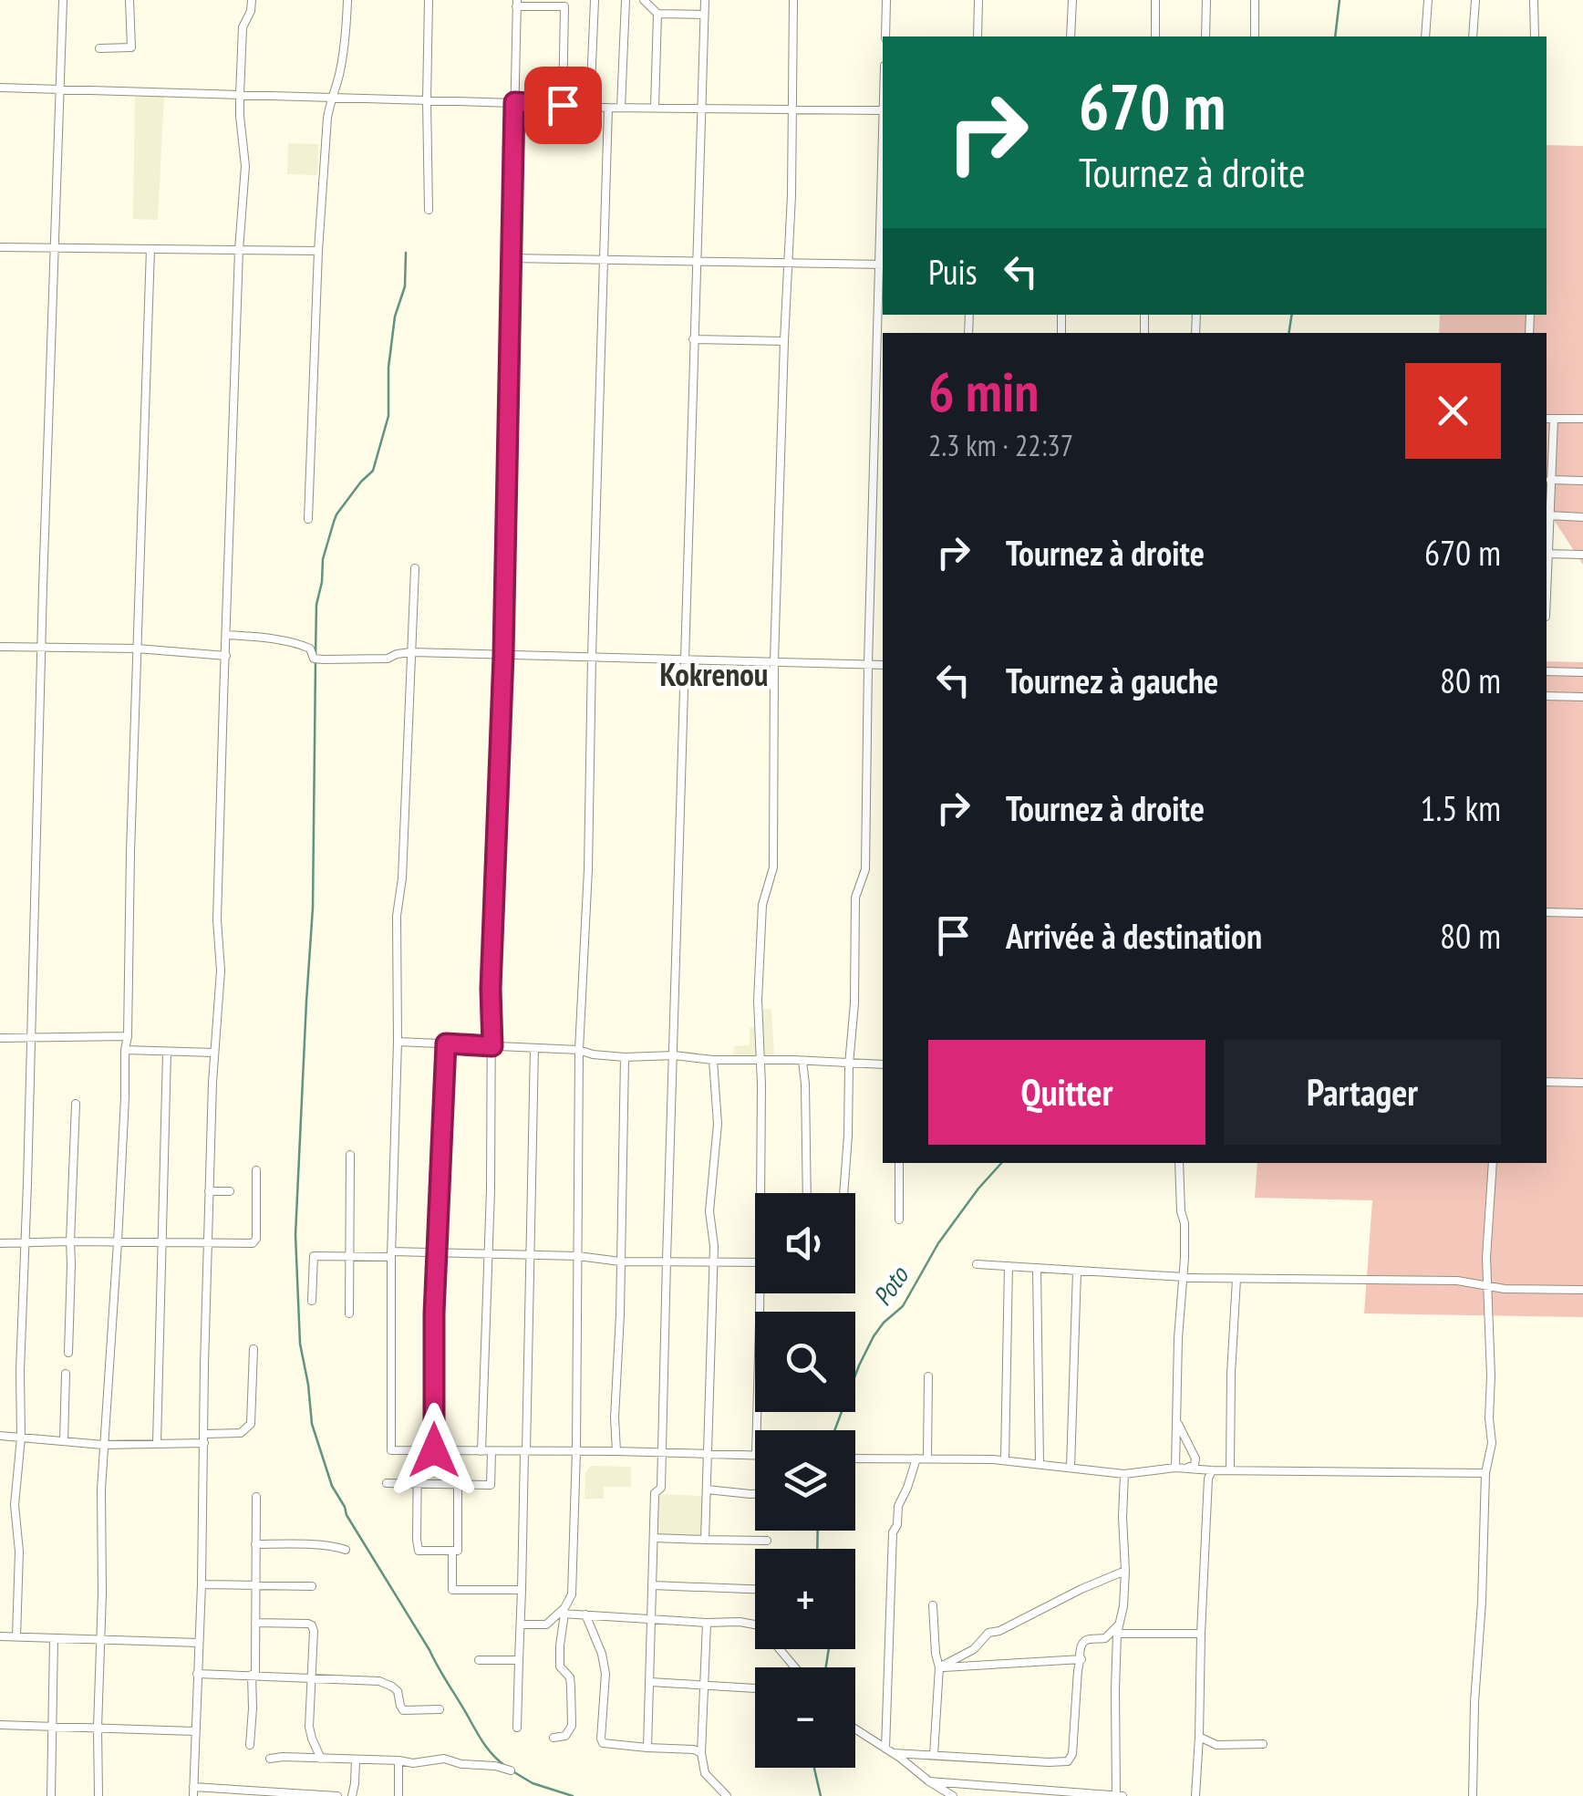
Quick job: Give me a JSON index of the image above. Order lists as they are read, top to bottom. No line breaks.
{"districts":["Kokrenou"],"water":["Poto"],"page":{"turn":["670 m","Tournez à droite"],"then":"Puis","heading":["6 min","2.3 km · 22:37"],"list":[{"name":"Tournez à droite","value":"670 m"},{"name":"Tournez à gauche","value":"80 m"},{"name":"Tournez à droite","value":"1.5 km"},{"name":"Arrivée à destination","value":"80 m"}],"buttons":["Quitter","Partager"],"map_buttons":["+","−"]}}
